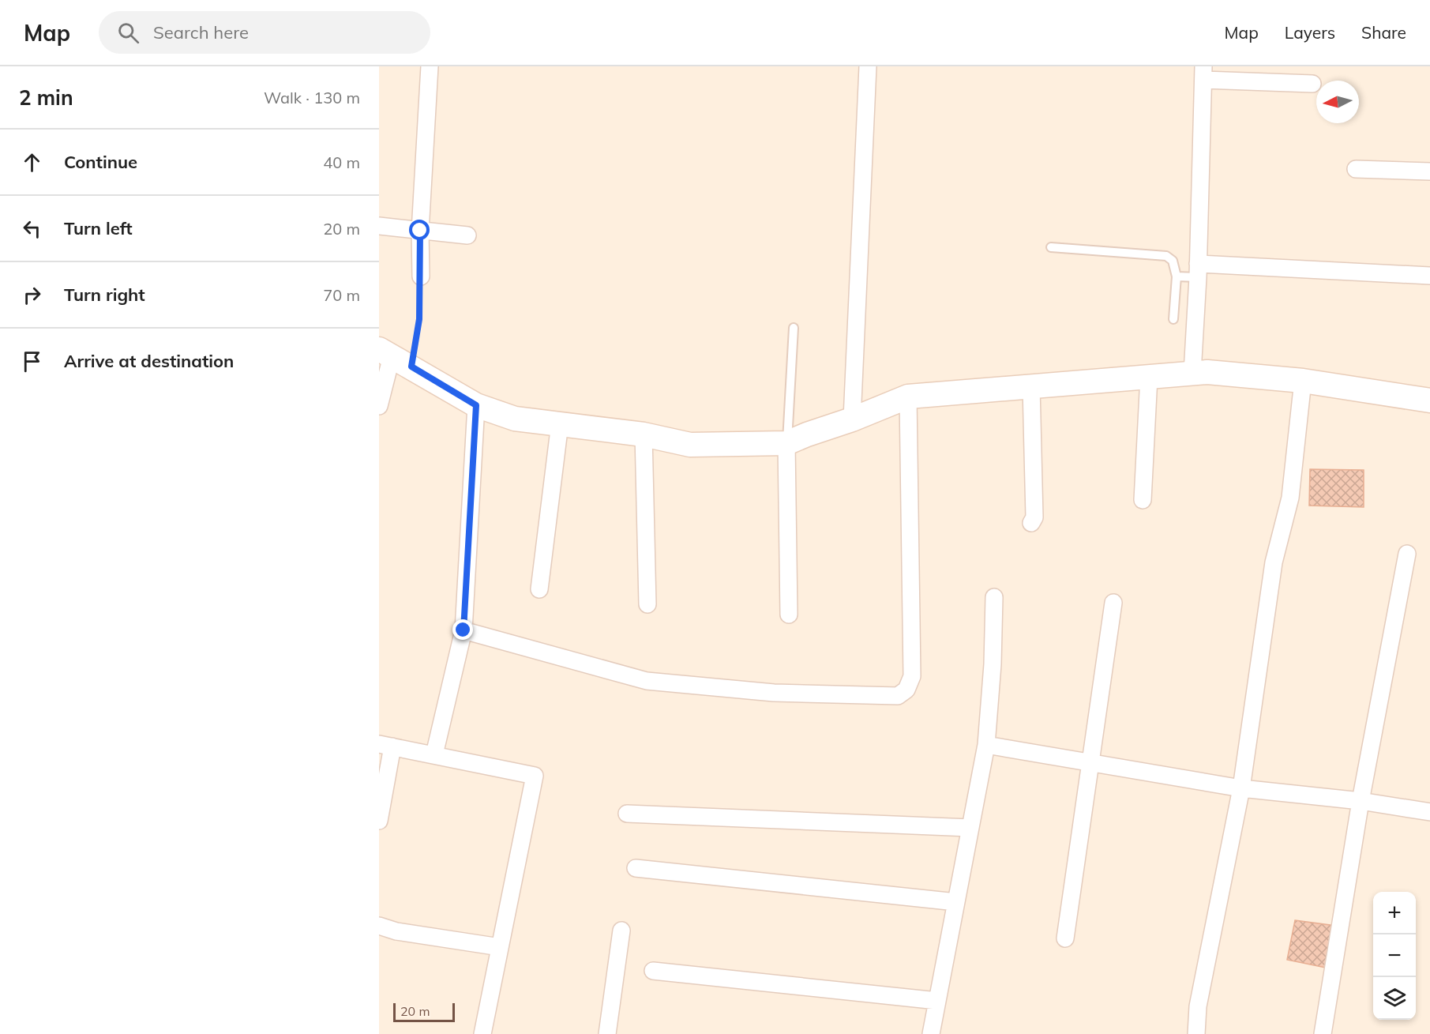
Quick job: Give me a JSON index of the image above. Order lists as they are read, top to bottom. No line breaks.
{"scale_bar":"20 m","north":"left","page":{"header":"Map","search":"Search here","nav":["Map","Layers","Share"],"heading":["2 min","Walk · 130 m"],"list":[["Continue","40 m"],["Turn left","20 m"],["Turn right","70 m"],"Arrive at destination"],"map_buttons":["+","−"],"scale":"20 m"}}
